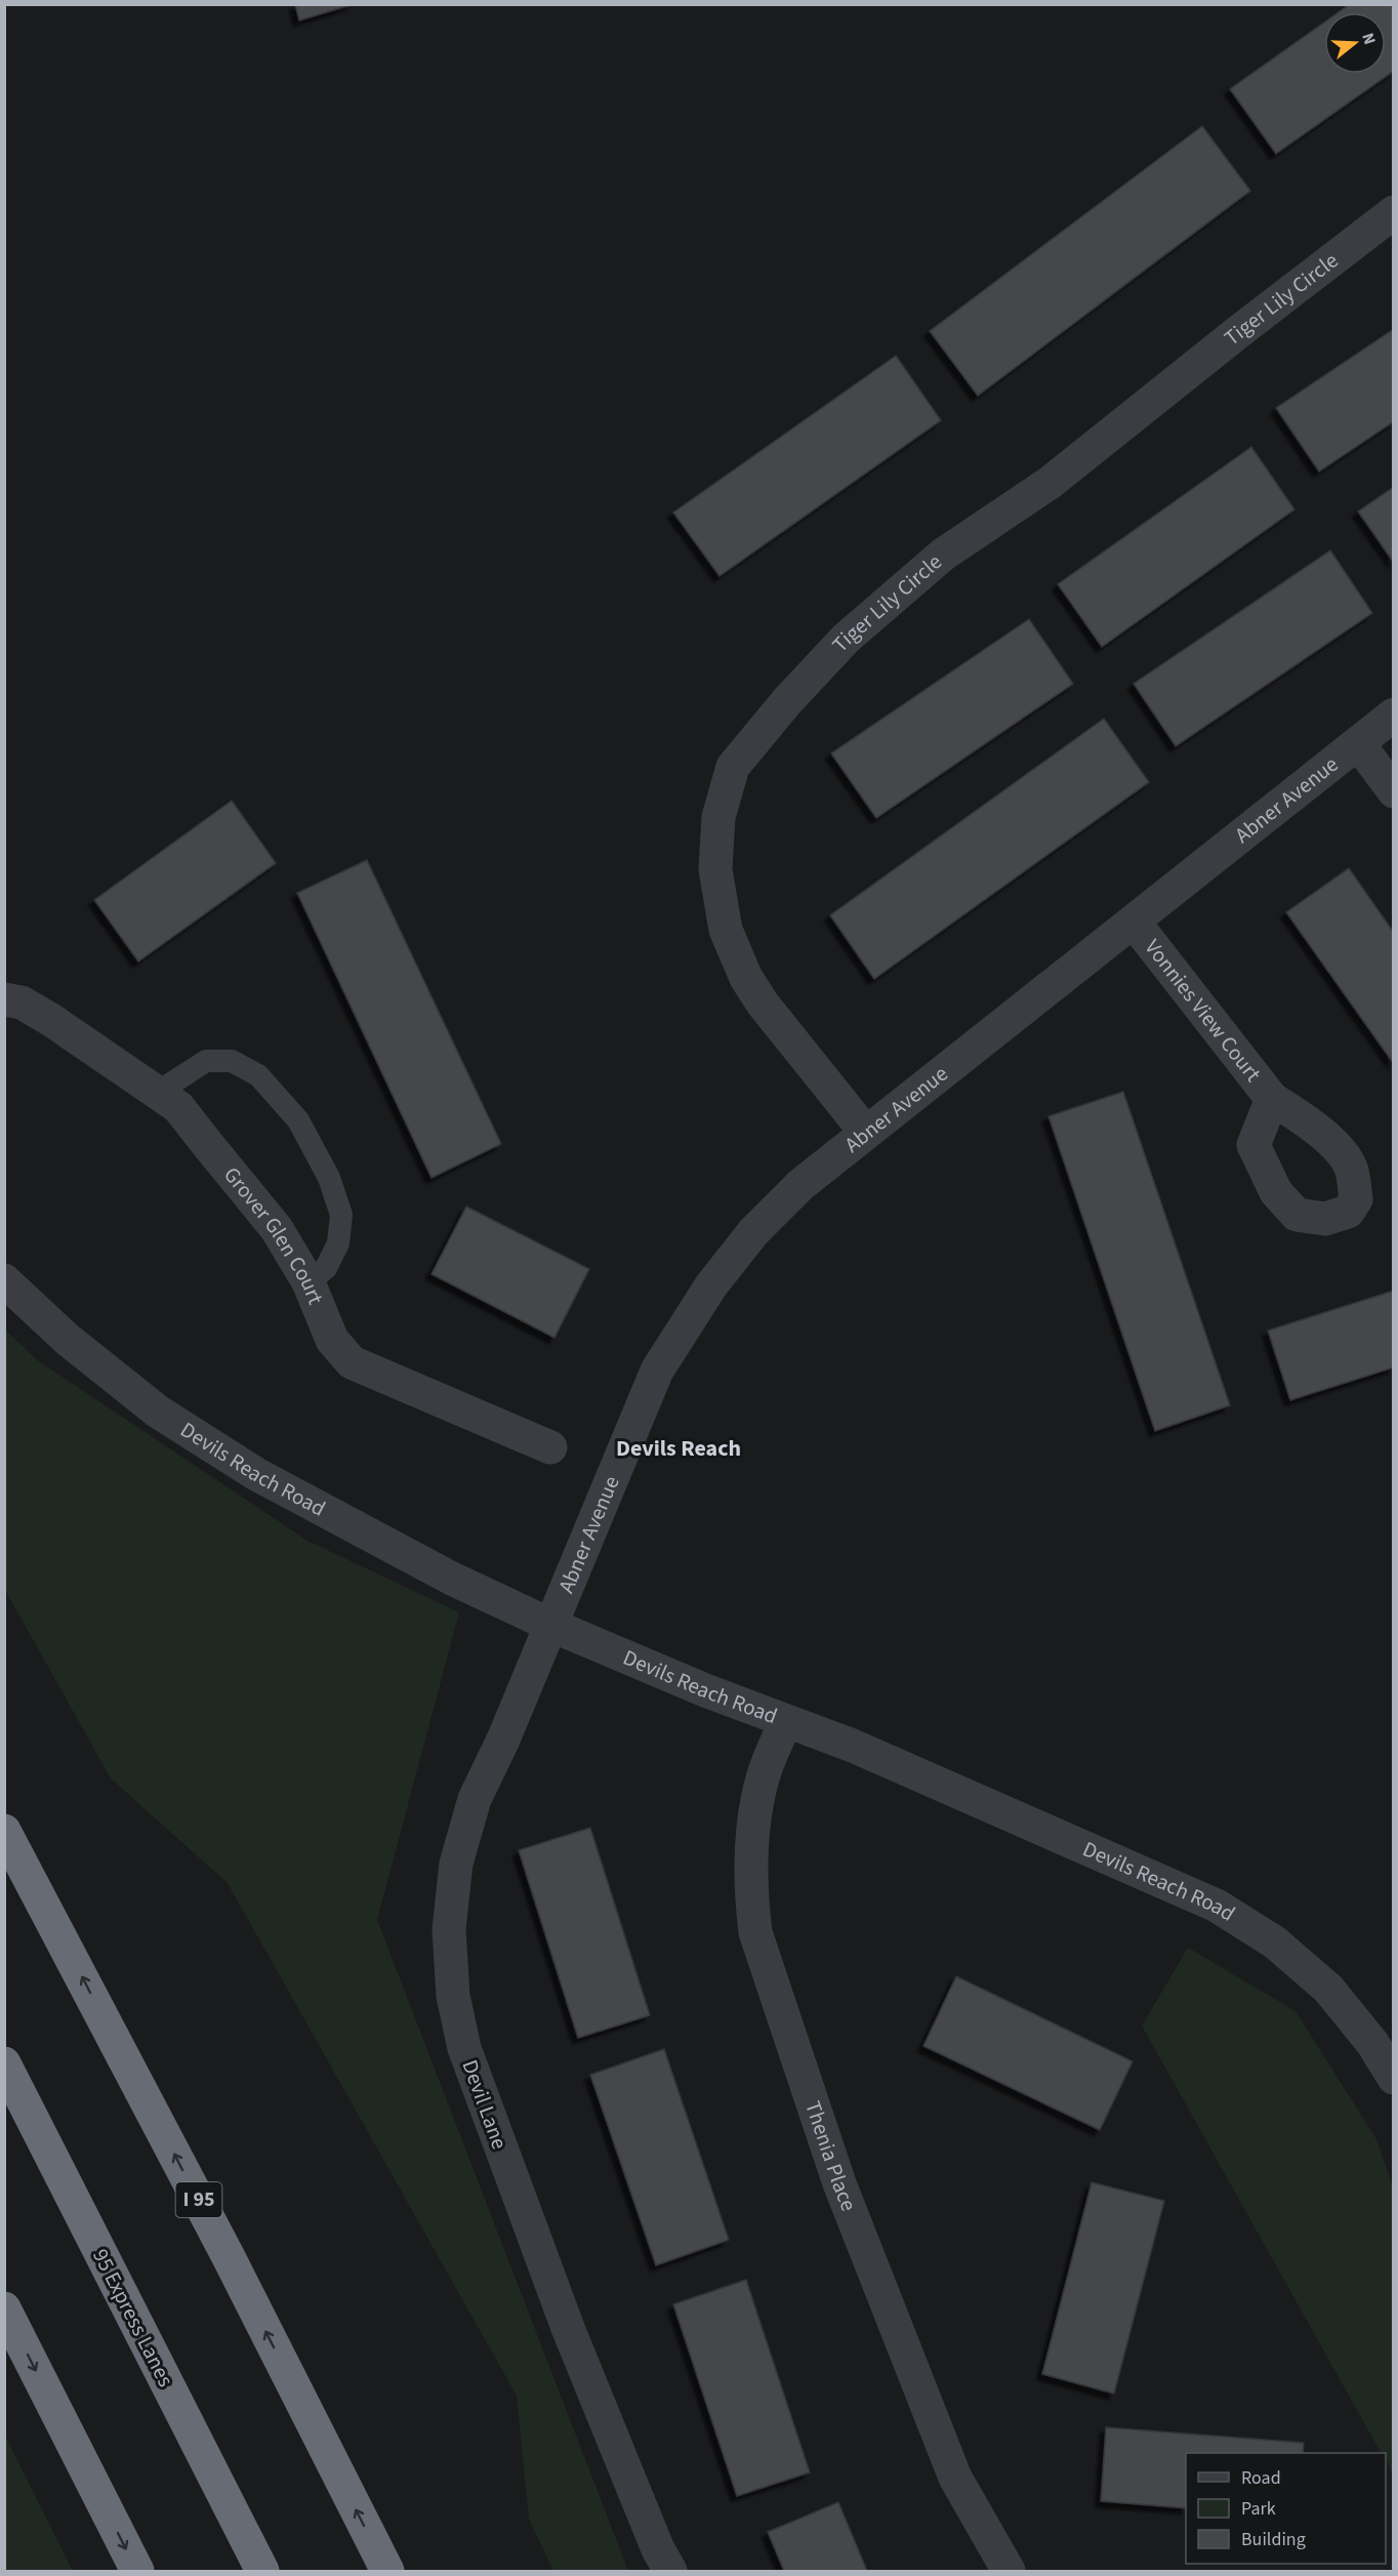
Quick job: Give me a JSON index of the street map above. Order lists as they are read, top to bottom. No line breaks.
{"streets":{"highway":["I 95","95 Express Lanes"],"street":["Tiger Lily Circle","Abner Avenue","Vonnies View Court","Grover Glen Court","Devils Reach Road","Devil Lane","Thenia Place"]},"crossings":[["Tiger Lily Circle","Abner Avenue"],["Abner Avenue","Vonnies View Court"],["Abner Avenue","Devils Reach Road"],["Abner Avenue","Devil Lane"],["Devils Reach Road","Devil Lane"],["Devils Reach Road","Thenia Place"]],"districts":["Devils Reach"],"legend":["Road","Park","Building"],"north":"right"}
